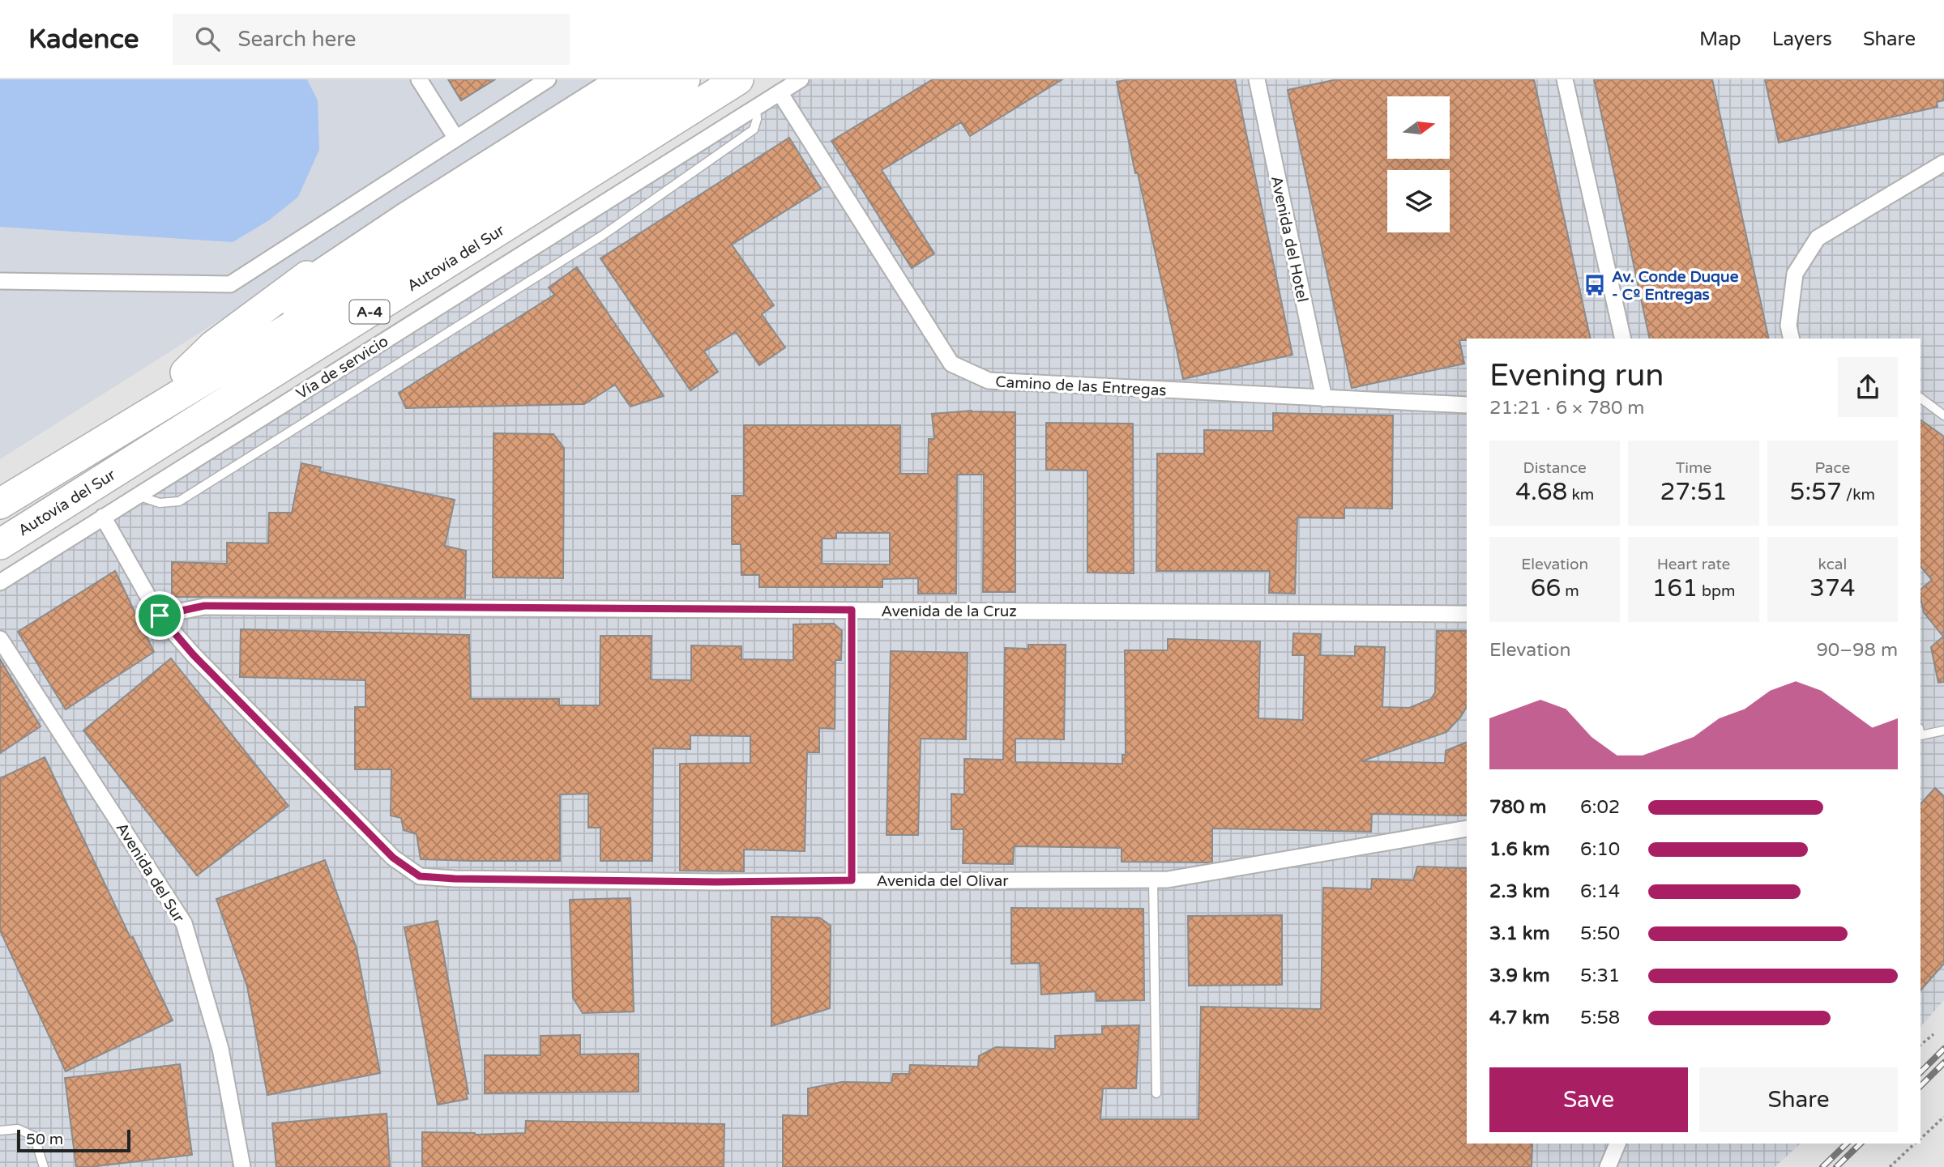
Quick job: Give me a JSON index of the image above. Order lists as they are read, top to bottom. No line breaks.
{"streets":{"highway":["Autovía del Sur","A-4"],"street":["Avenida del Hotel","Vía de servicio","Camino de las Entregas","Avenida de la Cruz","Avenida del Sur","Avenida del Olivar"]},"crossings":[["Avenida del Hotel","Camino de las Entregas"],["Vía de servicio","Camino de las Entregas"],["Vía de servicio","Avenida del Olivar"],["Avenida de la Cruz","Avenida del Olivar"]],"places":{"bus stop":["Av. Conde Duque - Cº Entregas"]},"scale_bar":"50 m","north":"right","page":{"header":"Kadence","search":"Search here","nav":["Map","Layers","Share"],"heading":["Evening run","21:21 · 6 × 780 m"],"stats":[["Distance","4.68 km"],["Time","27:51"],["Pace","5:57 /km"],["Elevation","66 m"],["Heart rate","161 bpm"],["kcal","374"]],"chart":["Elevation","90–98 m"],"list":[{"name":"780 m","note":"6:02"},{"name":"1.6 km","note":"6:10"},{"name":"2.3 km","note":"6:14"},{"name":"3.1 km","note":"5:50"},{"name":"3.9 km","note":"5:31"},{"name":"4.7 km","note":"5:58"}],"buttons":["Save","Share"],"scale":"50 m"}}
